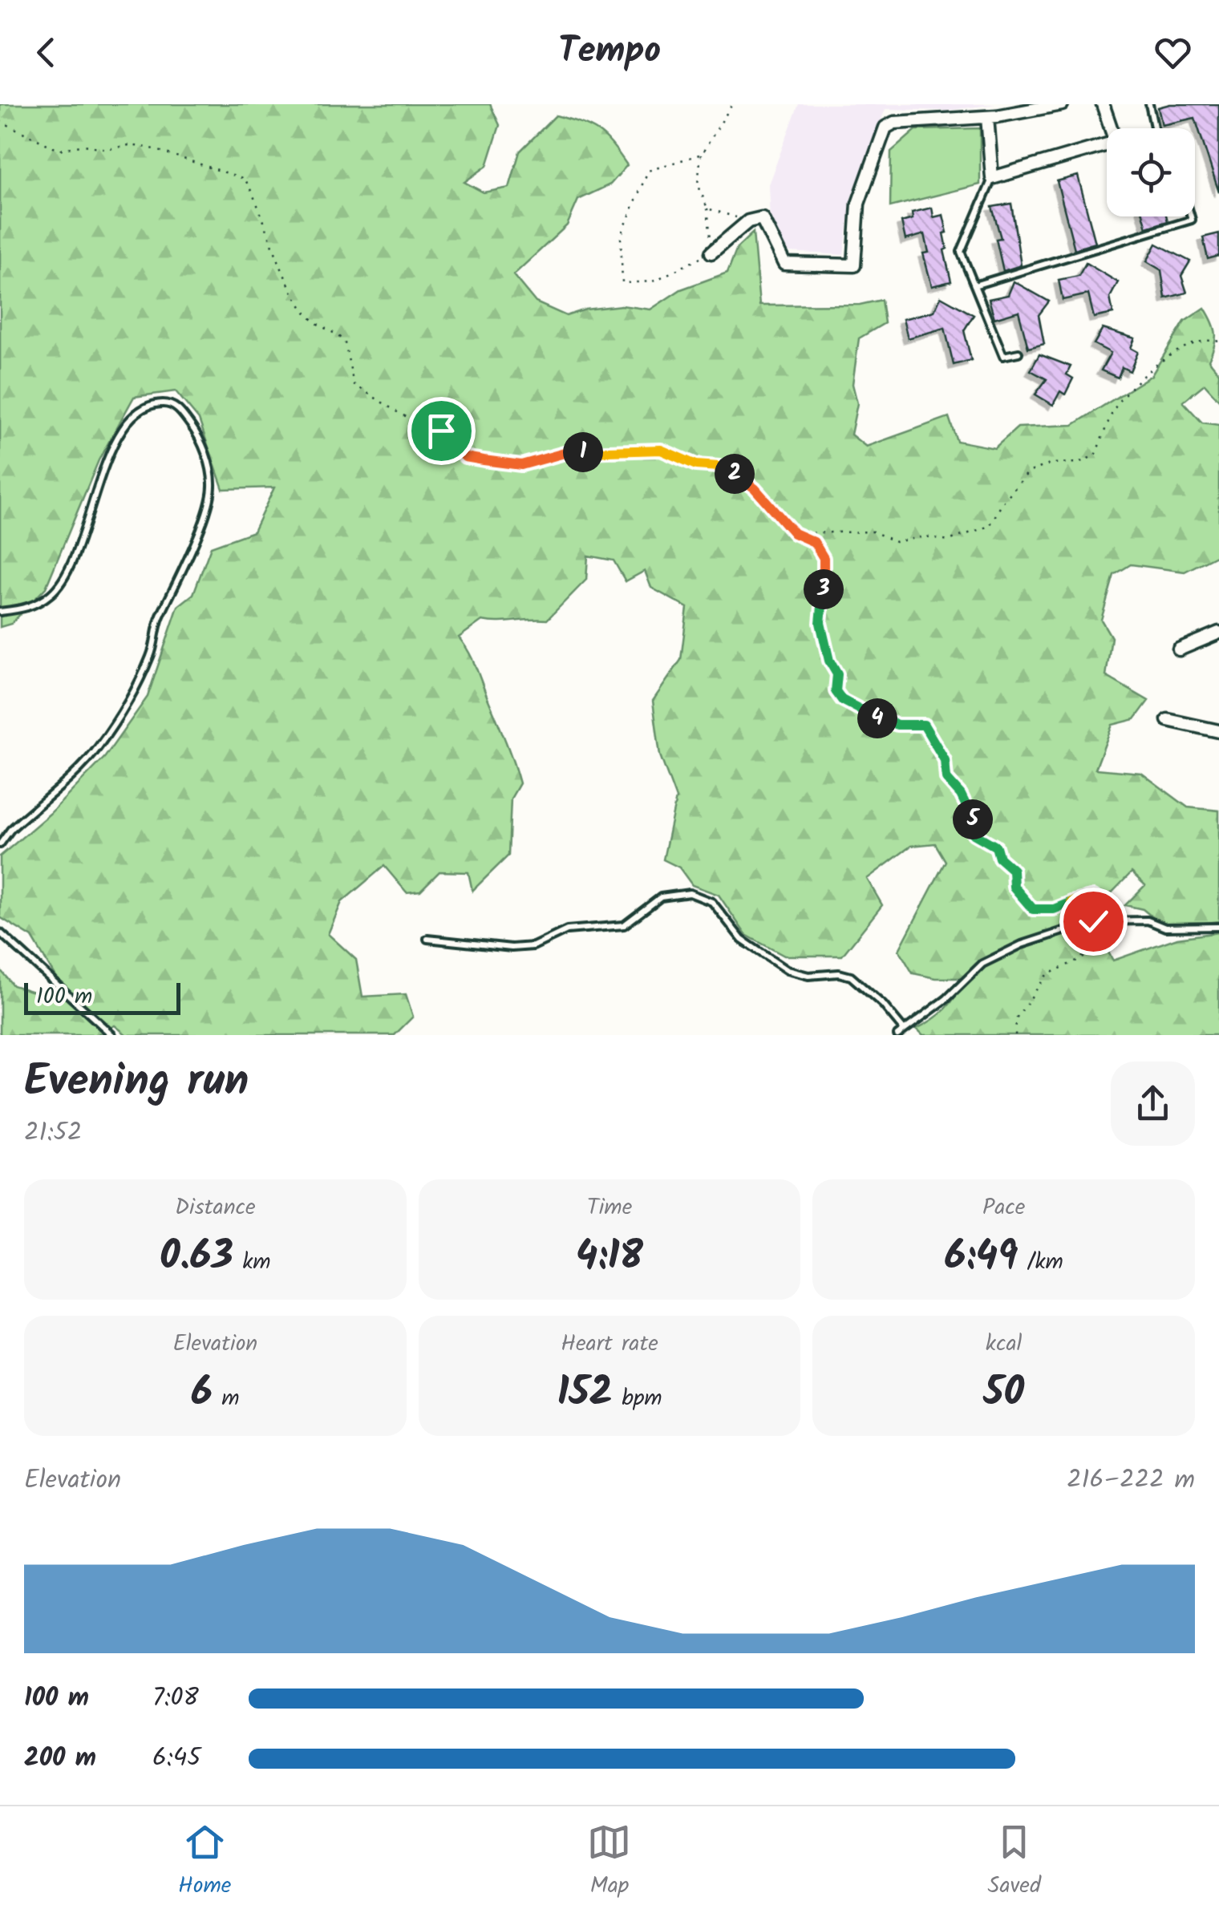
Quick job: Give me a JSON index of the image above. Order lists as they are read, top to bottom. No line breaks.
{"scale_bar":"100 m","page":{"header":"Tempo","pins":["1","2","3","4","5"],"scale":"100 m","heading":["Evening run","21:52"],"stats":[["Distance","0.63 km"],["Time","4:18"],["Pace","6:49 /km"],["Elevation","6 m"],["Heart rate","152 bpm"],["kcal","50"]],"chart":["Elevation","216–222 m"],"list":[{"name":"100 m","note":"7:08"},{"name":"200 m","note":"6:45"}],"tabs":["Home","Map","Saved"]}}
